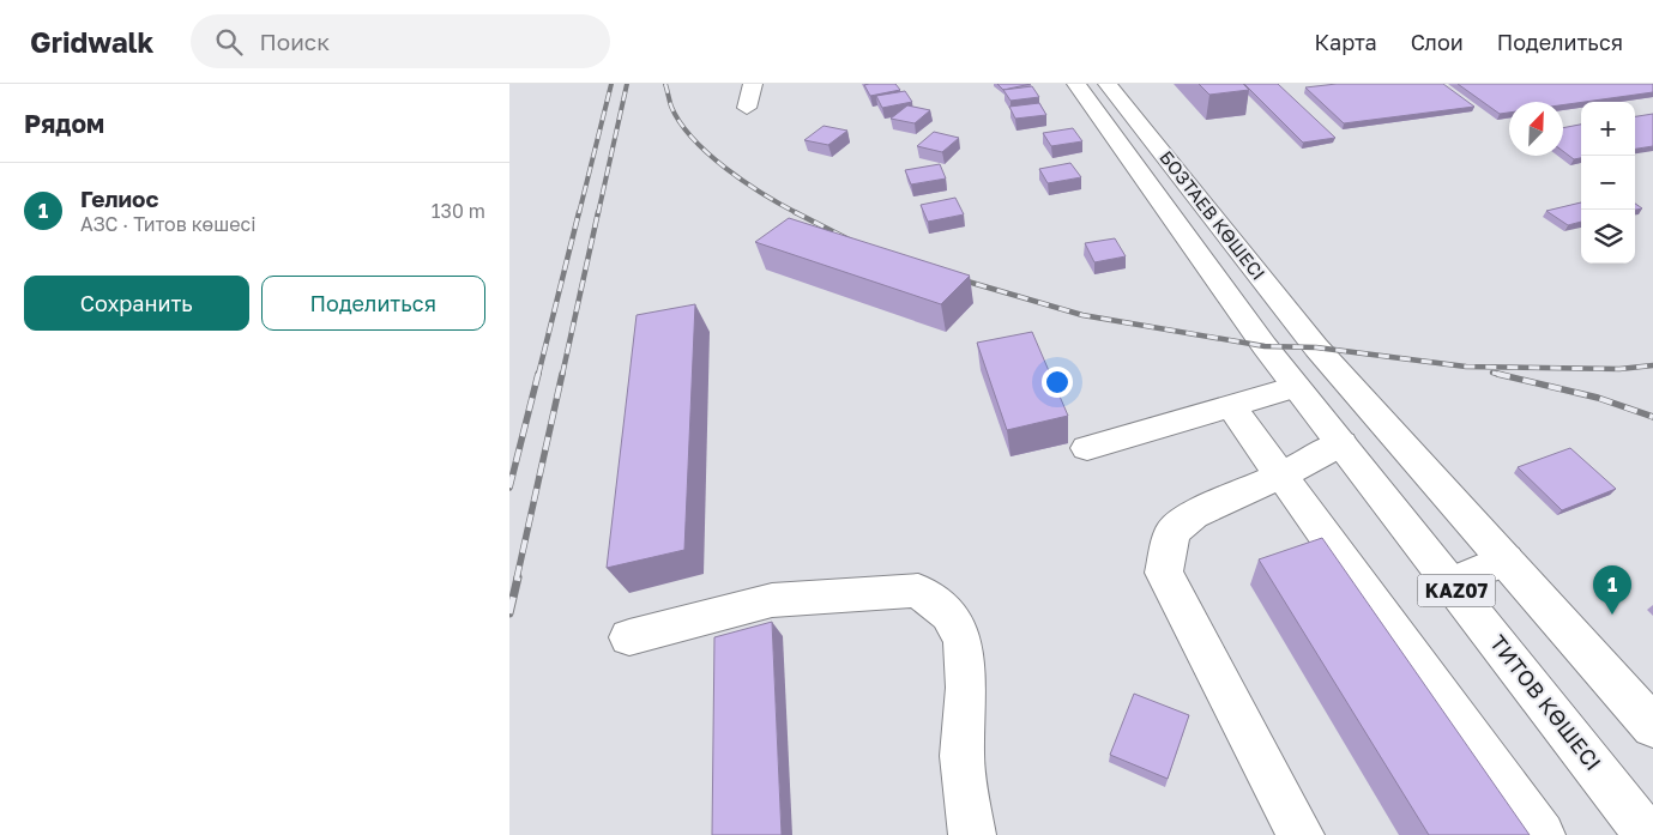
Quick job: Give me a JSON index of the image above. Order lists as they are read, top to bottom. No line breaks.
{"streets":{"main road":["БОЗТАЕВ КӨШЕСІ","KAZ07","ТИТОВ КӨШЕСІ"]},"crossings":[["БОЗТАЕВ КӨШЕСІ","KAZ07"],["БОЗТАЕВ КӨШЕСІ","ТИТОВ КӨШЕСІ"]],"north":"top right","page":{"header":"Gridwalk","search":"Поиск","nav":["Карта","Слои","Поделиться"],"heading":"Рядом","map_buttons":["+","−"],"list":[{"mark":"1","name":"Гелиос","note":"АЗС · Титов көшесі","value":"130 m"}],"buttons":["Сохранить","Поделиться"],"pins":"1"}}
